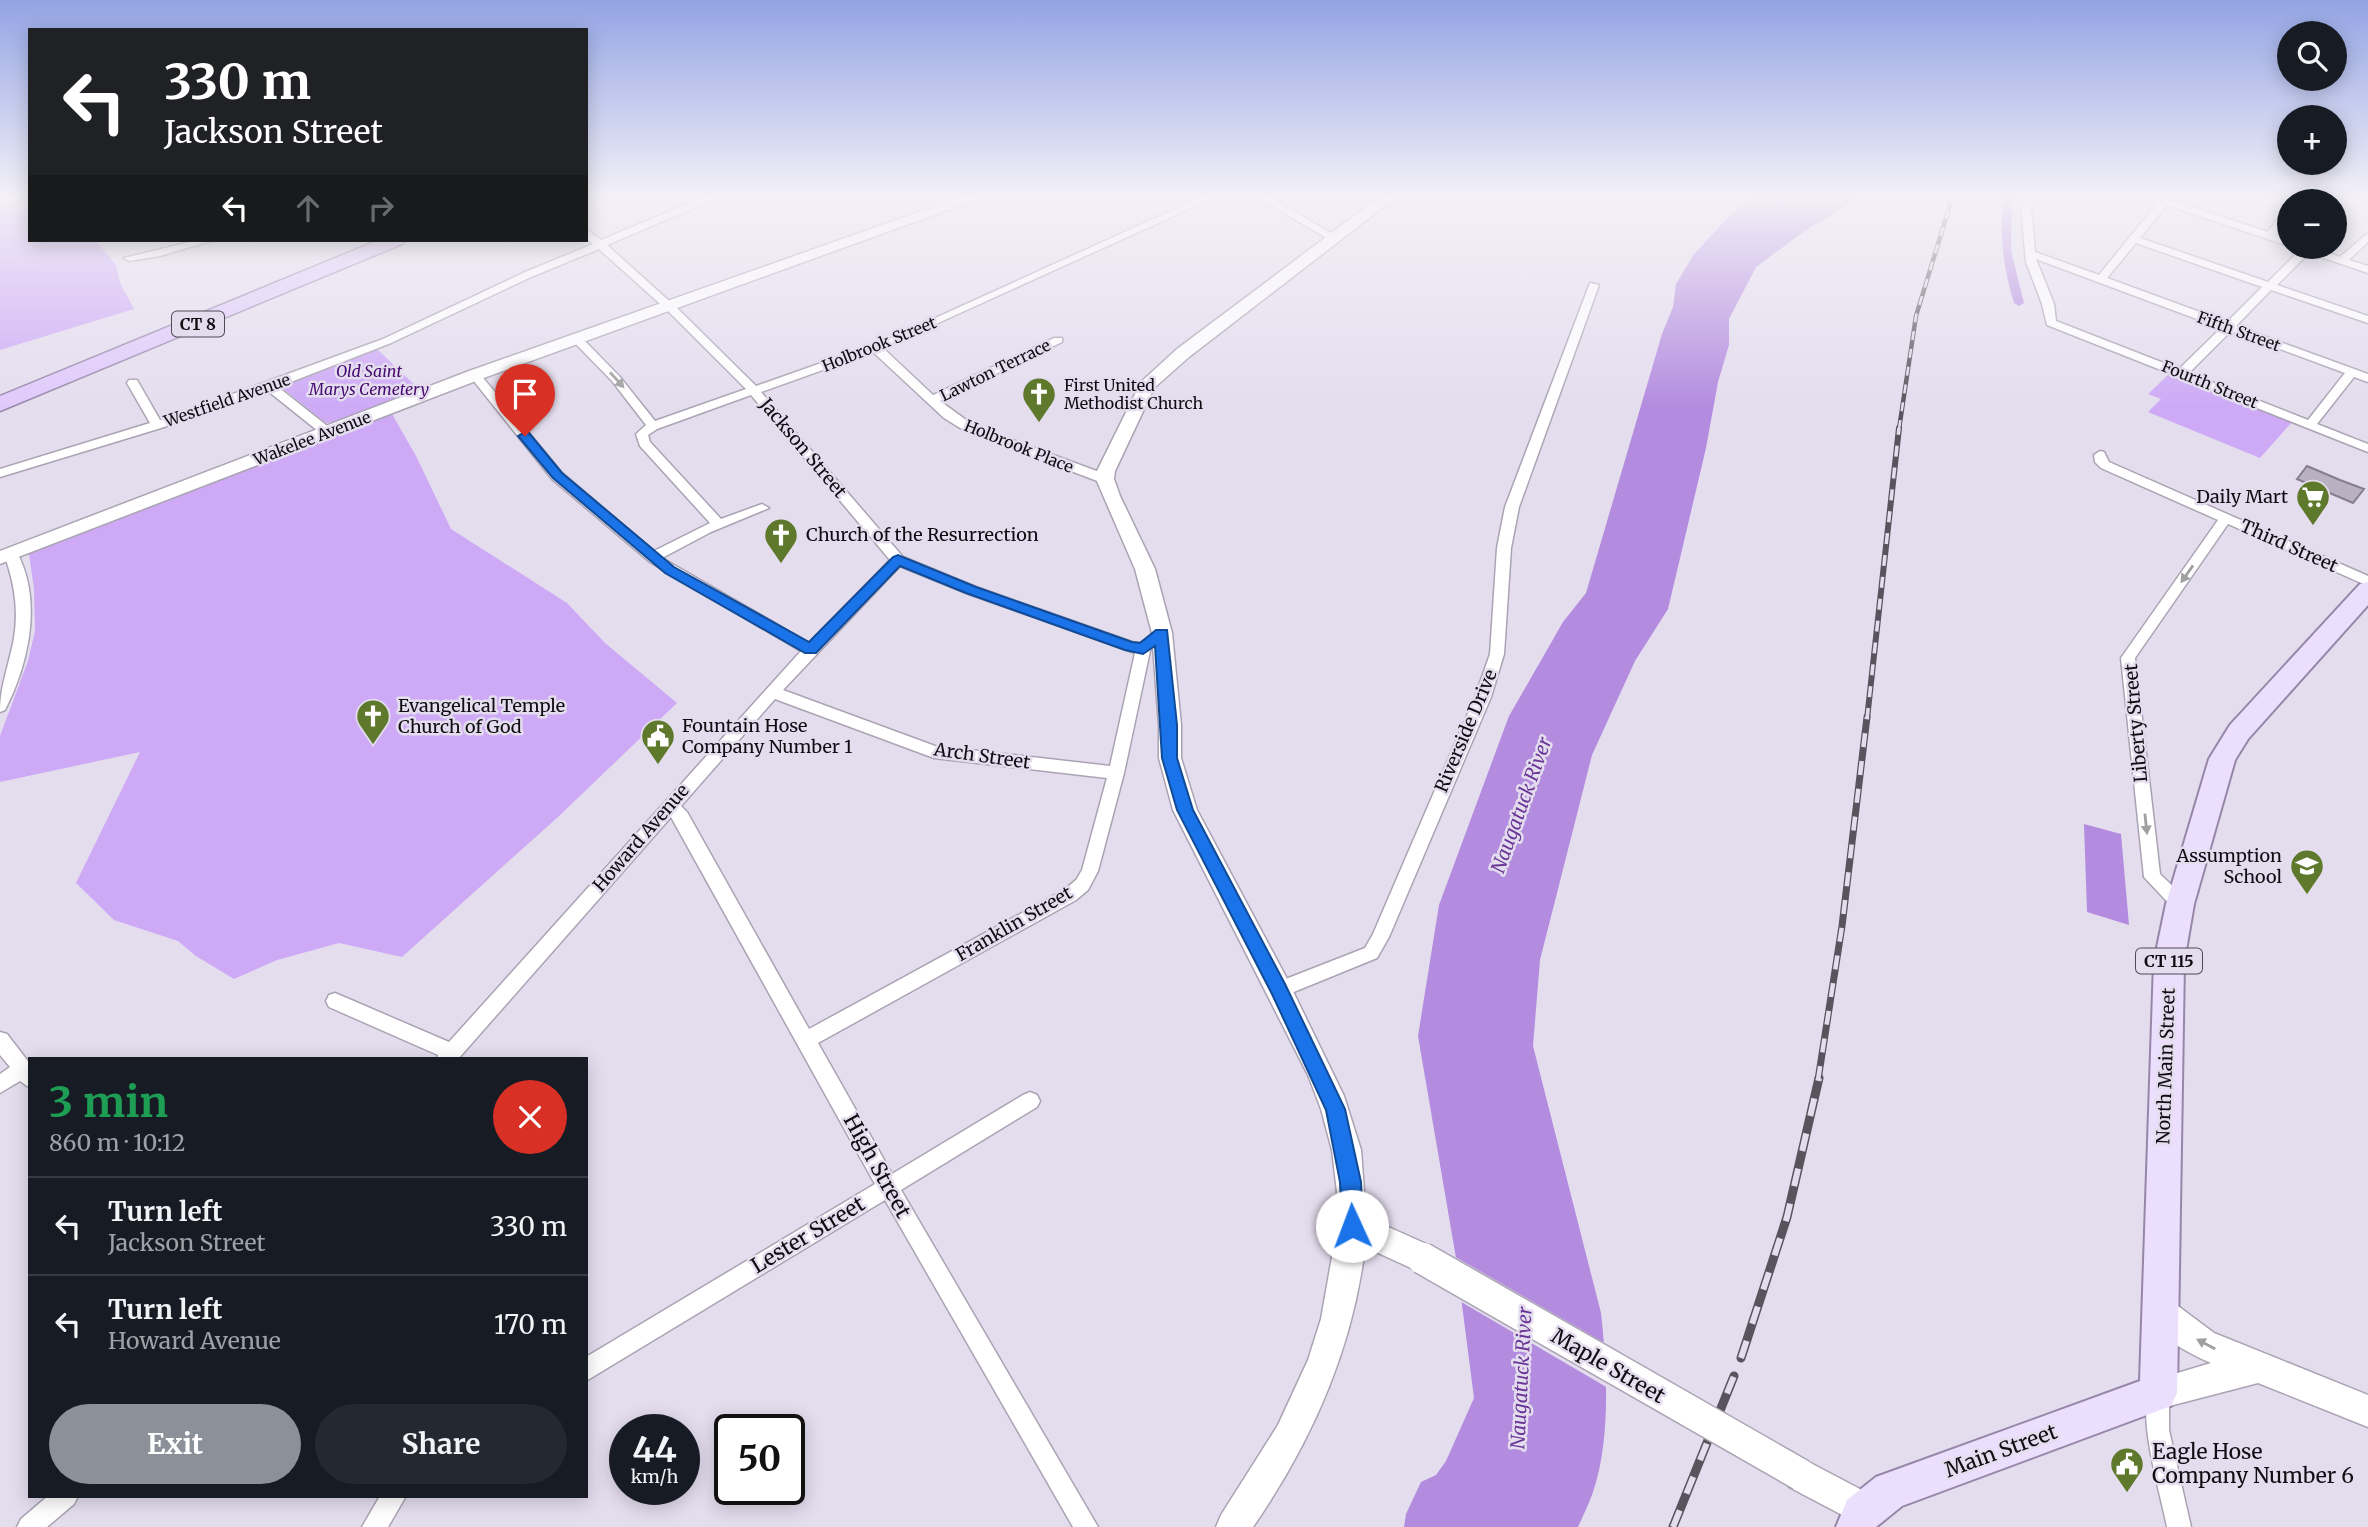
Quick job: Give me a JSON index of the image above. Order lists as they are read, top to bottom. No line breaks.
{"streets":{"highway":["CT 8"],"main road":["Wakelee Avenue","Franklin Street","CT 115","North Main Street","Maple Street","Main Street"],"street":["Fifth Street","Holbrook Street","Lawton Terrace","Fourth Street","Westfield Avenue","Holbrook Place","Jackson Street","Third Street","Liberty Street","Riverside Drive","Arch Street","Howard Avenue","High Street","Lester Street"]},"crossings":[["Holbrook Street","Holbrook Place"],["Holbrook Street","Jackson Street"],["Lawton Terrace","Holbrook Place"],["Wakelee Avenue","Jackson Street"],["Holbrook Place","Franklin Street"],["Jackson Street","Howard Avenue"],["Jackson Street","Franklin Street"],["Third Street","Liberty Street"],["Liberty Street","North Main Street"],["Arch Street","Howard Avenue"],["Arch Street","Franklin Street"],["Howard Avenue","High Street"],["Franklin Street","High Street"],["North Main Street","Main Street"],["High Street","Lester Street"],["Maple Street","Main Street"]],"one_way":["Liberty Street"],"water":["Naugatuck River"],"parks":["Old Saint Marys Cemetery"],"places":{"church":["First United Methodist Church","Church of the Resurrection","Evangelical Temple Church of God"],"supermarket":["Daily Mart"],"public building":["Fountain Hose Company Number 1","Eagle Hose Company Number 6"],"school or university":["Assumption School"]},"page":{"map_buttons":["+","−"],"turn":["330 m","Jackson Street"],"heading":["3 min","860 m · 10:12"],"list":[{"name":"Turn left","note":"Jackson Street","value":"330 m"},{"name":"Turn left","note":"Howard Avenue","value":"170 m"}],"buttons":["Exit","Share"],"speed":"44 km/h","limit":"50"}}
